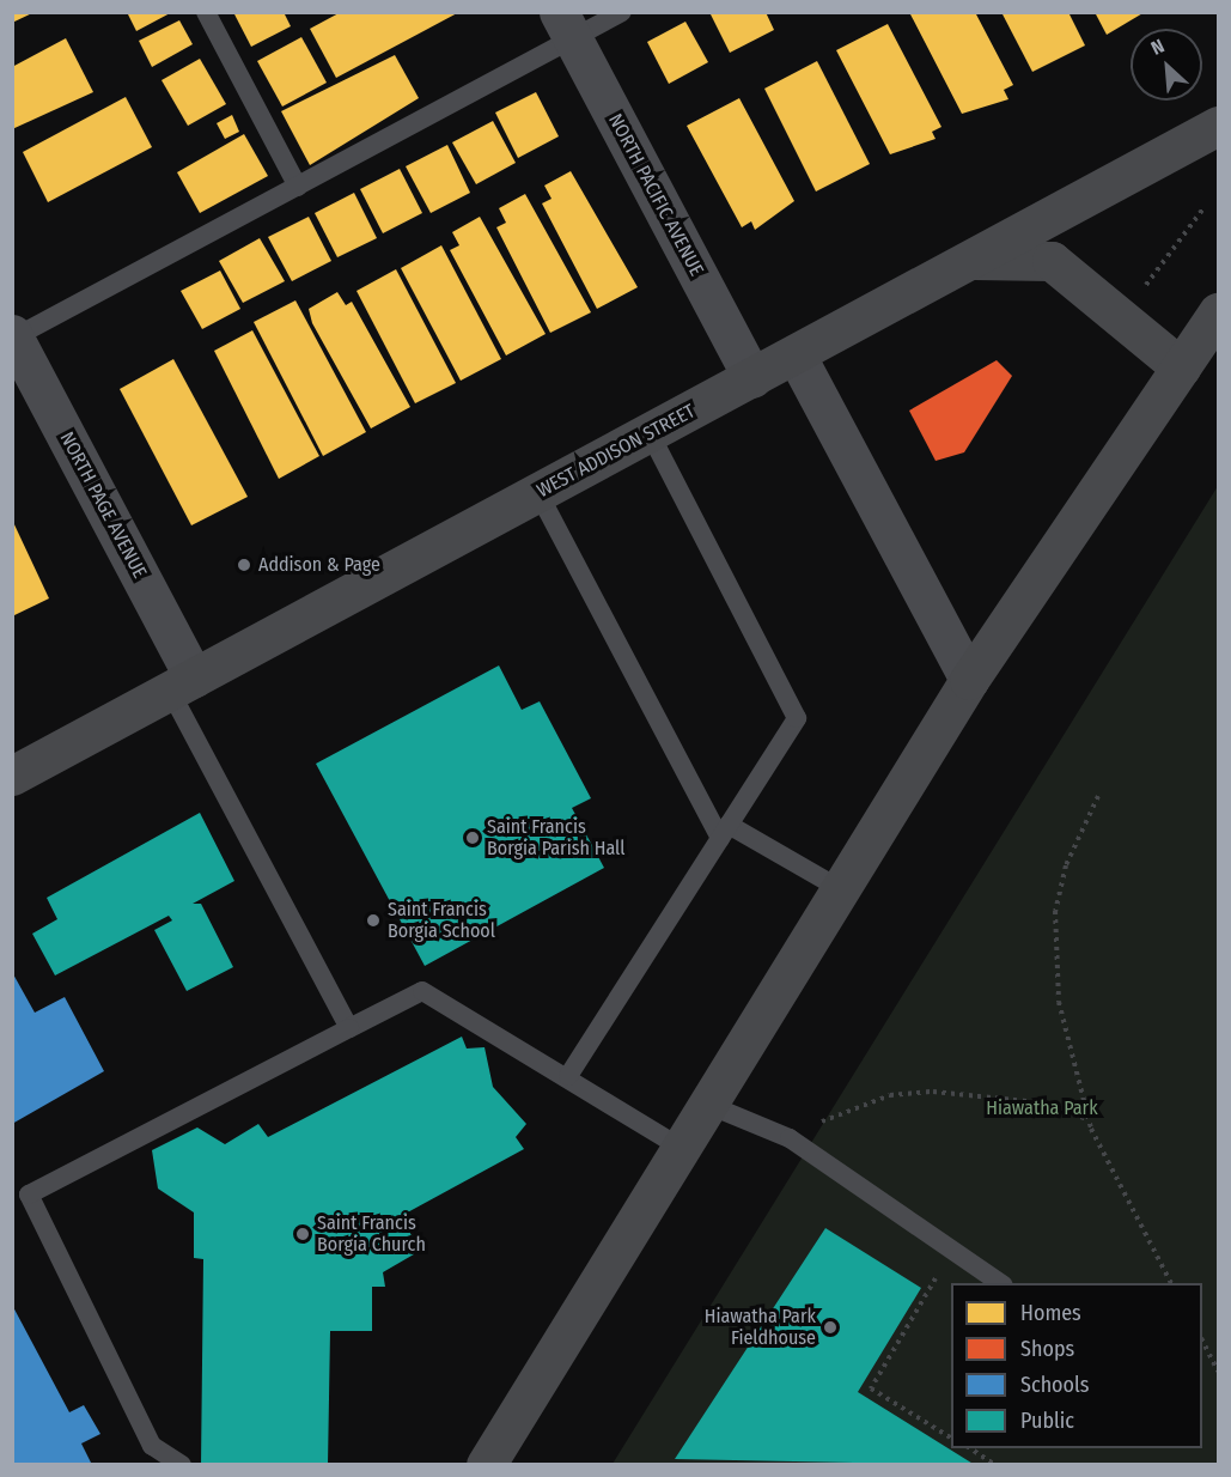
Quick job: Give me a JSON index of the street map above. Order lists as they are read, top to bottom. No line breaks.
{"streets":{"main road":["WEST ADDISON STREET"],"street":["NORTH PACIFIC AVENUE","NORTH PAGE AVENUE"]},"crossings":[["NORTH PACIFIC AVENUE","WEST ADDISON STREET"],["WEST ADDISON STREET","NORTH PAGE AVENUE"]],"parks":["Hiawatha Park"],"places":["Addison & Page","Saint Francis Borgia Parish Hall","Saint Francis Borgia School","Saint Francis Borgia Church","Hiawatha Park Fieldhouse"],"legend":["Homes","Shops","Schools","Public"],"north":"top left"}
